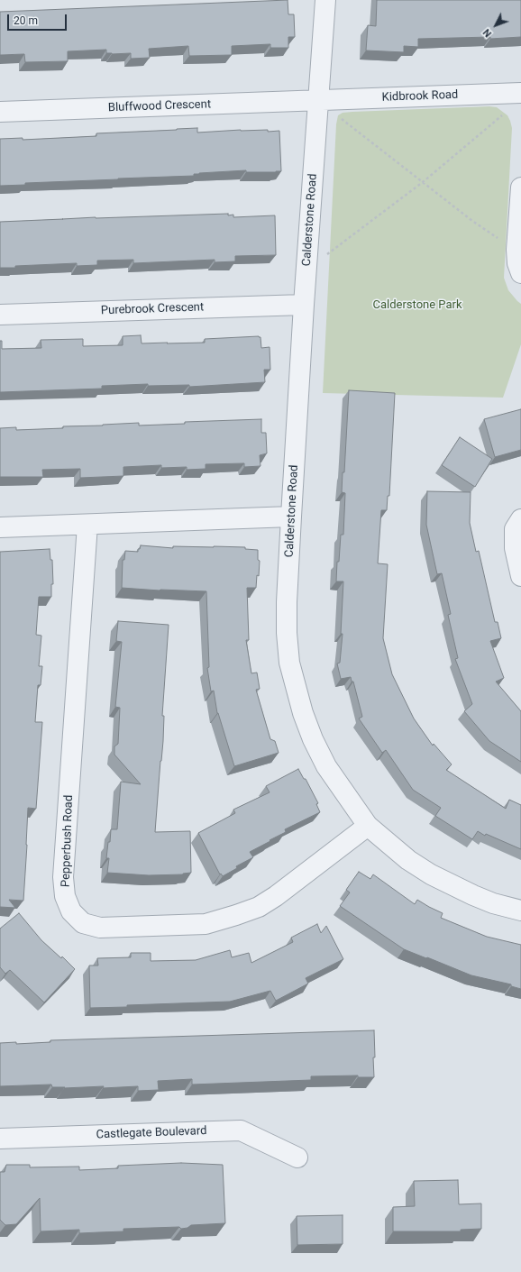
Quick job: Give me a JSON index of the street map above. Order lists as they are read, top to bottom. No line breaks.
{"streets":{"street":["Kidbrook Road","Bluffwood Crescent","Calderstone Road","Purebrook Crescent","Pepperbush Road","Castlegate Boulevard"]},"crossings":[["Kidbrook Road","Bluffwood Crescent"],["Kidbrook Road","Calderstone Road"],["Bluffwood Crescent","Calderstone Road"],["Calderstone Road","Purebrook Crescent"],["Calderstone Road","Pepperbush Road"]],"parks":["Calderstone Park"],"scale_bar":"20 m","north":"bottom left"}
